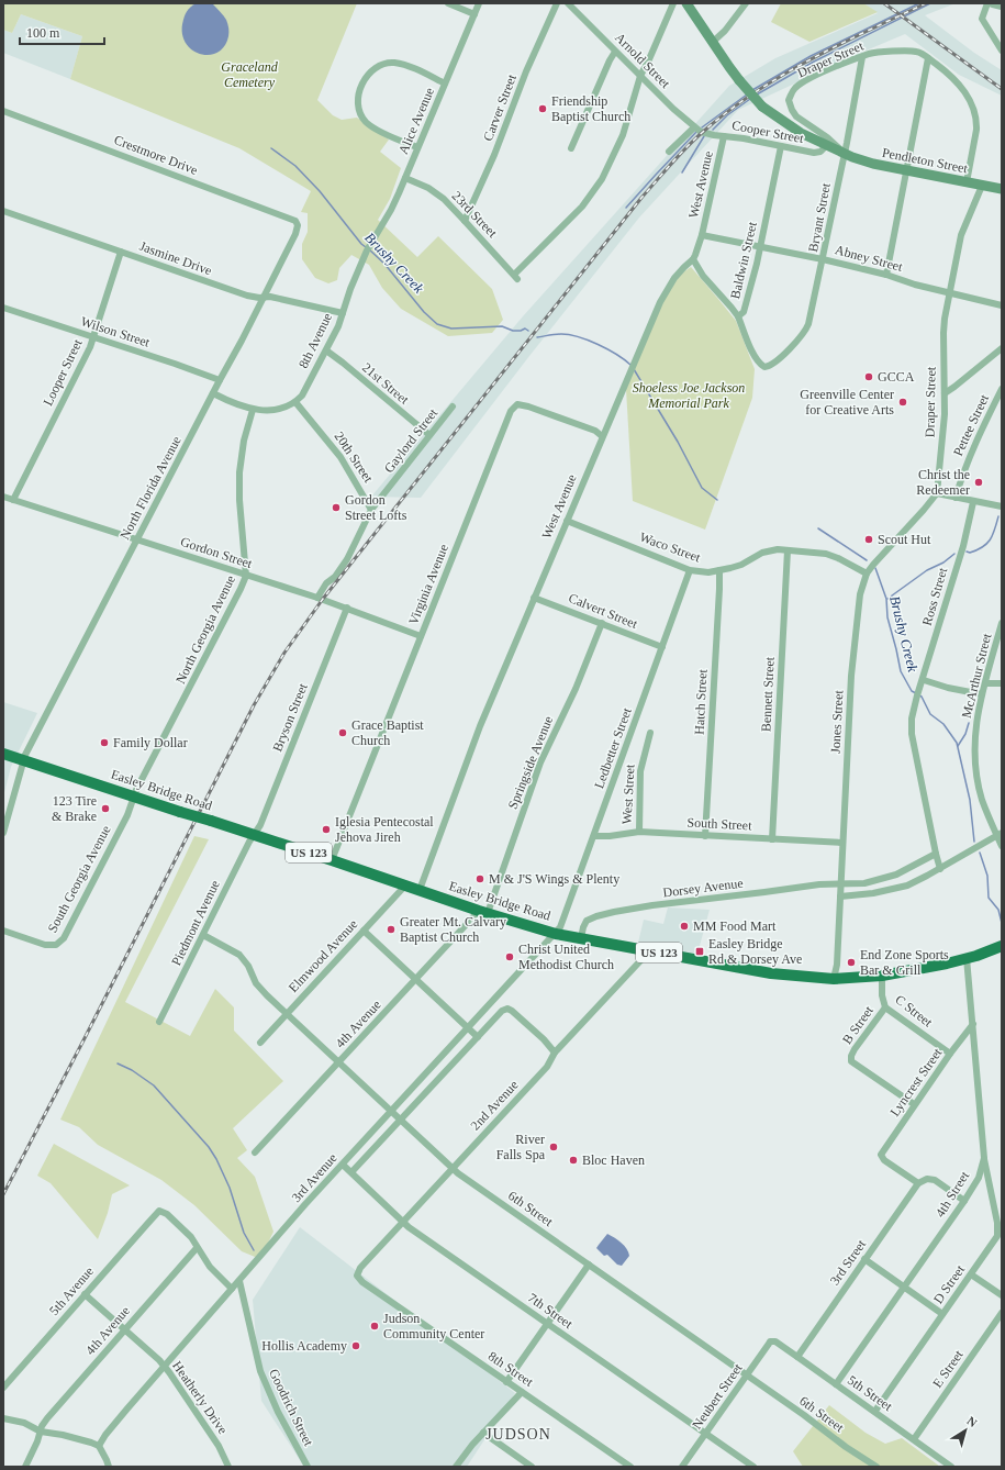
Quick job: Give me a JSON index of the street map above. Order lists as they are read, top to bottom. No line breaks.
{"streets":{"highway":["Easley Bridge Road","US 123"],"main road":["Pendleton Street"],"street":["Draper Street","Arnold Street","Carver Street","Alice Avenue","Cooper Street","Crestmore Drive","West Avenue","23rd Street","Bryant Street","Jasmine Drive","Abney Street","Baldwin Street","Wilson Street","8th Avenue","Looper Street","21st Street","Pettee Street","Gaylord Street","20th Street","North Florida Avenue","Waco Street","Gordon Street","Virginia Avenue","Ross Street","Calvert Street","North Georgia Avenue","McArthur Street","Bennett Street","Hatch Street","Bryson Street","Jones Street","Ledbetter Street","Springside Avenue","West Street","South Street","South Georgia Avenue","Dorsey Avenue","Piedmont Avenue","Elmwood Avenue","C Street","4th Avenue","B Street","Lyncrest Street","2nd Avenue","3rd Avenue","4th Street","6th Street","3rd Street","D Street","5th Avenue","7th Street","8th Street","E Street","5th Street","Neubert Street","Heatherly Drive","Goodrich Street"]},"crossings":[["Draper Street","Pendleton Street"],["Draper Street","Bryant Street"],["Draper Street","Abney Street"],["Draper Street","Jones Street"],["Arnold Street","Cooper Street"],["Arnold Street","23rd Street"],["Carver Street","23rd Street"],["Alice Avenue","23rd Street"],["Alice Avenue","8th Avenue"],["Cooper Street","Pendleton Street"],["Cooper Street","West Avenue"],["Cooper Street","Baldwin Street"],["Crestmore Drive","North Florida Avenue"],["Pendleton Street","Bryant Street"],["West Avenue","Abney Street"],["West Avenue","Waco Street"],["West Avenue","Virginia Avenue"],["West Avenue","Calvert Street"],["West Avenue","Easley Bridge Road"],["Bryant Street","Abney Street"],["Bryant Street","Baldwin Street"],["Jasmine Drive","8th Avenue"],["Jasmine Drive","Looper Street"],["Jasmine Drive","North Florida Avenue"],["Abney Street","Baldwin Street"],["Wilson Street","Looper Street"],["Wilson Street","North Florida Avenue"],["8th Avenue","21st Street"],["8th Avenue","20th Street"],["Looper Street","Gordon Street"],["21st Street","Gaylord Street"],["Gaylord Street","20th Street"],["North Florida Avenue","Gordon Street"],["North Florida Avenue","Easley Bridge Road"],["Waco Street","Bennett Street"],["Waco Street","Hatch Street"],["Waco Street","Jones Street"],["Waco Street","Ledbetter Street"],["Gordon Street","Virginia Avenue"],["Gordon Street","North Georgia Avenue"],["Gordon Street","Bryson Street"],["Virginia Avenue","Easley Bridge Road"],["Calvert Street","Ledbetter Street"],["Calvert Street","Springside Avenue"],["North Georgia Avenue","Easley Bridge Road"],["North Georgia Avenue","South Georgia Avenue"],["Bennett Street","South Street"],["Hatch Street","South Street"],["Bryson Street","Easley Bridge Road"],["Bryson Street","Piedmont Avenue"],["Jones Street","Easley Bridge Road"],["Jones Street","South Street"],["Jones Street","Dorsey Avenue"],["Ledbetter Street","Easley Bridge Road"],["Ledbetter Street","South Street"],["Ledbetter Street","3rd Avenue"],["Springside Avenue","Easley Bridge Road"],["Springside Avenue","4th Avenue"],["Easley Bridge Road","South Georgia Avenue"],["Easley Bridge Road","Dorsey Avenue"],["Easley Bridge Road","Piedmont Avenue"],["Easley Bridge Road","Elmwood Avenue"],["Easley Bridge Road","C Street"],["Easley Bridge Road","4th Avenue"],["Easley Bridge Road","2nd Avenue"],["Easley Bridge Road","3rd Avenue"],["Easley Bridge Road","4th Street"],["West Street","South Street"],["Piedmont Avenue","6th Street"],["Elmwood Avenue","6th Street"],["C Street","B Street"],["C Street","Lyncrest Street"],["4th Avenue","6th Street"],["4th Avenue","5th Avenue"],["4th Avenue","Heatherly Drive"],["B Street","Lyncrest Street"],["Lyncrest Street","4th Street"],["Lyncrest Street","3rd Street"],["2nd Avenue","3rd Avenue"],["2nd Avenue","6th Street"],["2nd Avenue","7th Street"],["2nd Avenue","8th Street"],["3rd Avenue","6th Street"],["3rd Avenue","7th Street"],["3rd Avenue","Heatherly Drive"],["3rd Avenue","Goodrich Street"],["4th Street","D Street"],["4th Street","5th Street"],["6th Street","Neubert Street"],["3rd Street","5th Street"],["D Street","5th Street"],["5th Avenue","Heatherly Drive"],["7th Street","Neubert Street"],["E Street","5th Street"],["5th Street","Neubert Street"]],"districts":["JUDSON"],"water":["Brushy Creek"],"parks":["Graceland Cemetery","Shoeless Joe Jackson Memorial Park"],"places":{"other":["Friendship Baptist Church","GCCA","Greenville Center for Creative Arts","Christ the Redeemer","Gordon Street Lofts","Scout Hut","Grace Baptist Church","Family Dollar","123 Tire & Brake","Iglesia Pentecostal Jehova Jireh","M & J'S Wings & Plenty","MM Food Mart","Greater Mt. Calvary Baptist Church","Christ United Methodist Church","End Zone Sports Bar & Grill","River Falls Spa","Bloc Haven","Judson Community Center","Hollis Academy"],"transit":["Easley Bridge Rd & Dorsey Ave"]},"scale_bar":"100 m","north":"top right"}
